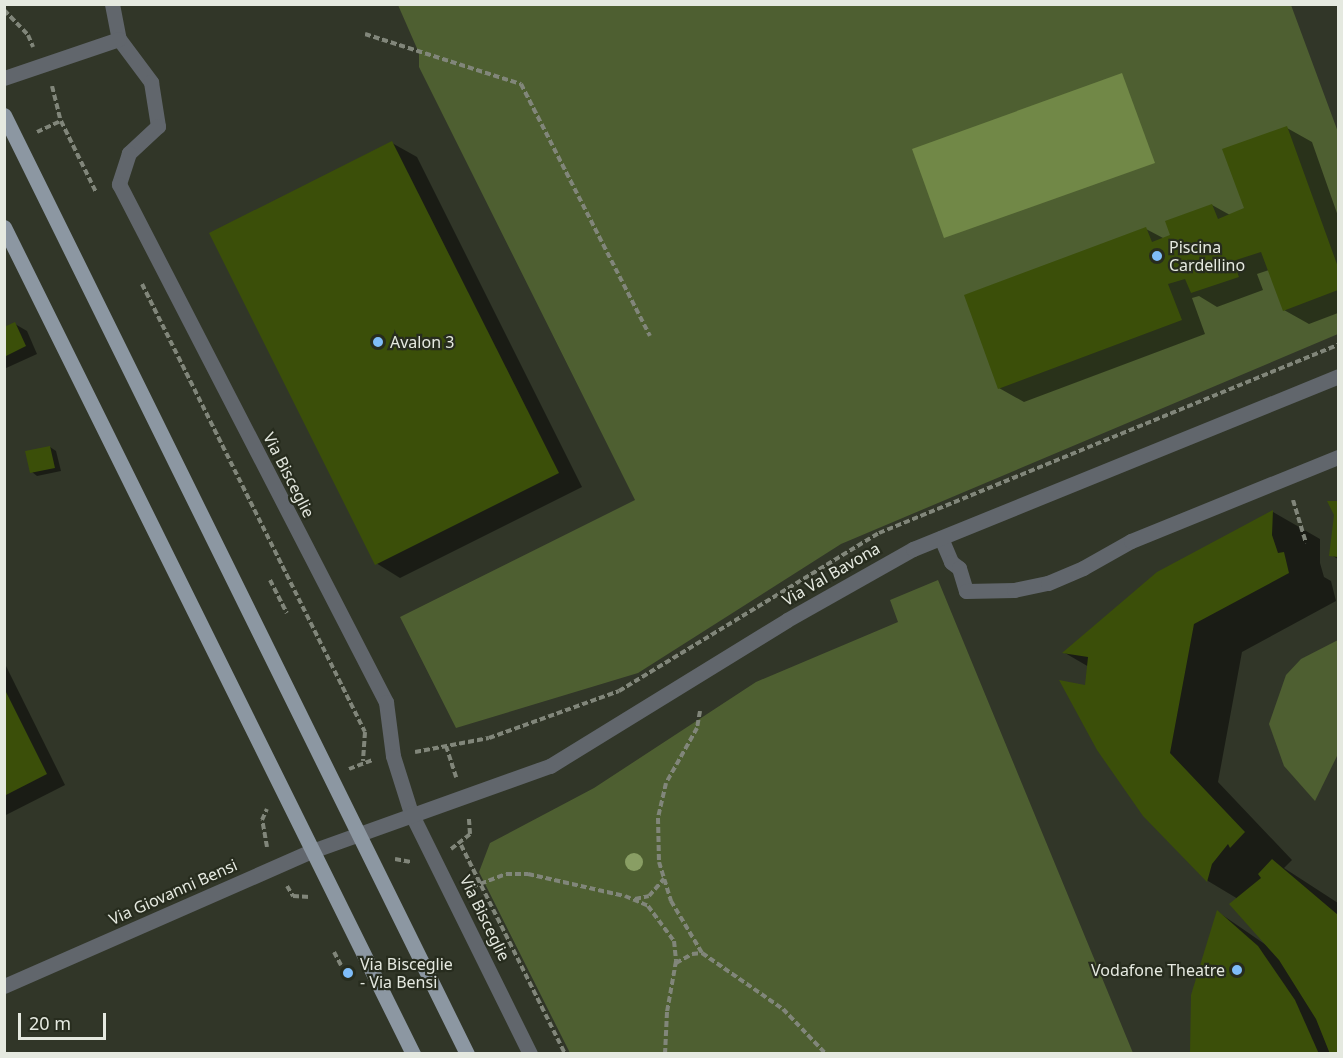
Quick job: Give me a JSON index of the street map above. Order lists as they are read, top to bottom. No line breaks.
{"streets":{"street":["Via Bisceglie","Via Val Bavona","Via Giovanni Bensi"]},"crossings":[["Via Bisceglie","Via Val Bavona"],["Via Val Bavona","Via Giovanni Bensi"]],"places":["Piscina Cardellino","Avalon 3","Vodafone Theatre","Via Bisceglie - Via Bensi"],"scale_bar":"20 m"}
